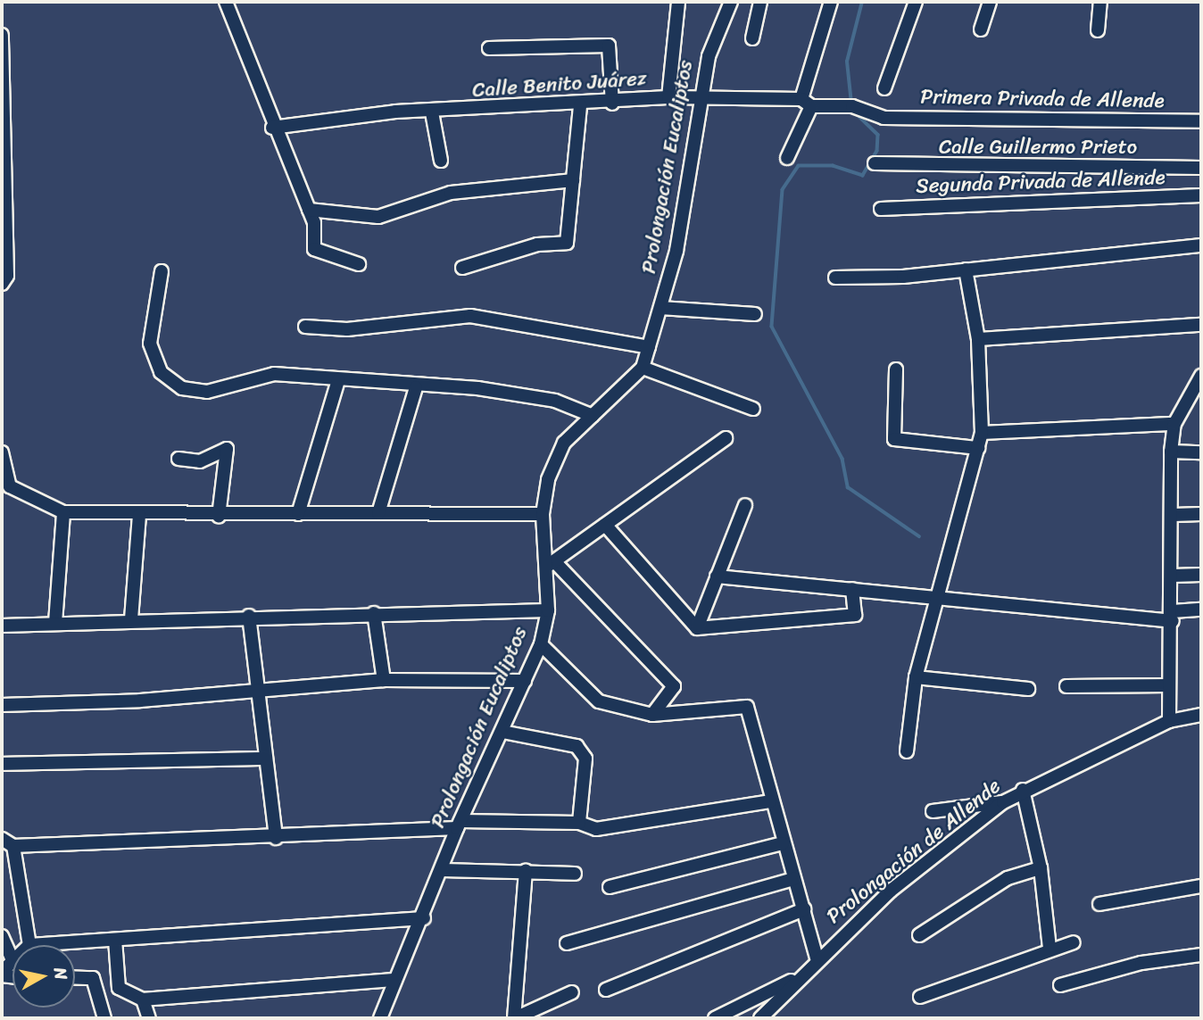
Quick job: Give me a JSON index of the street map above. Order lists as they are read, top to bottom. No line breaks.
{"streets":{"street":["Calle Benito Juárez","Primera Privada de Allende","Calle Guillermo Prieto","Prolongación Eucaliptos","Segunda Privada de Allende","Prolongación de Allende"]},"crossings":[["Calle Benito Juárez","Primera Privada de Allende"],["Calle Benito Juárez","Prolongación Eucaliptos"]],"north":"right"}
